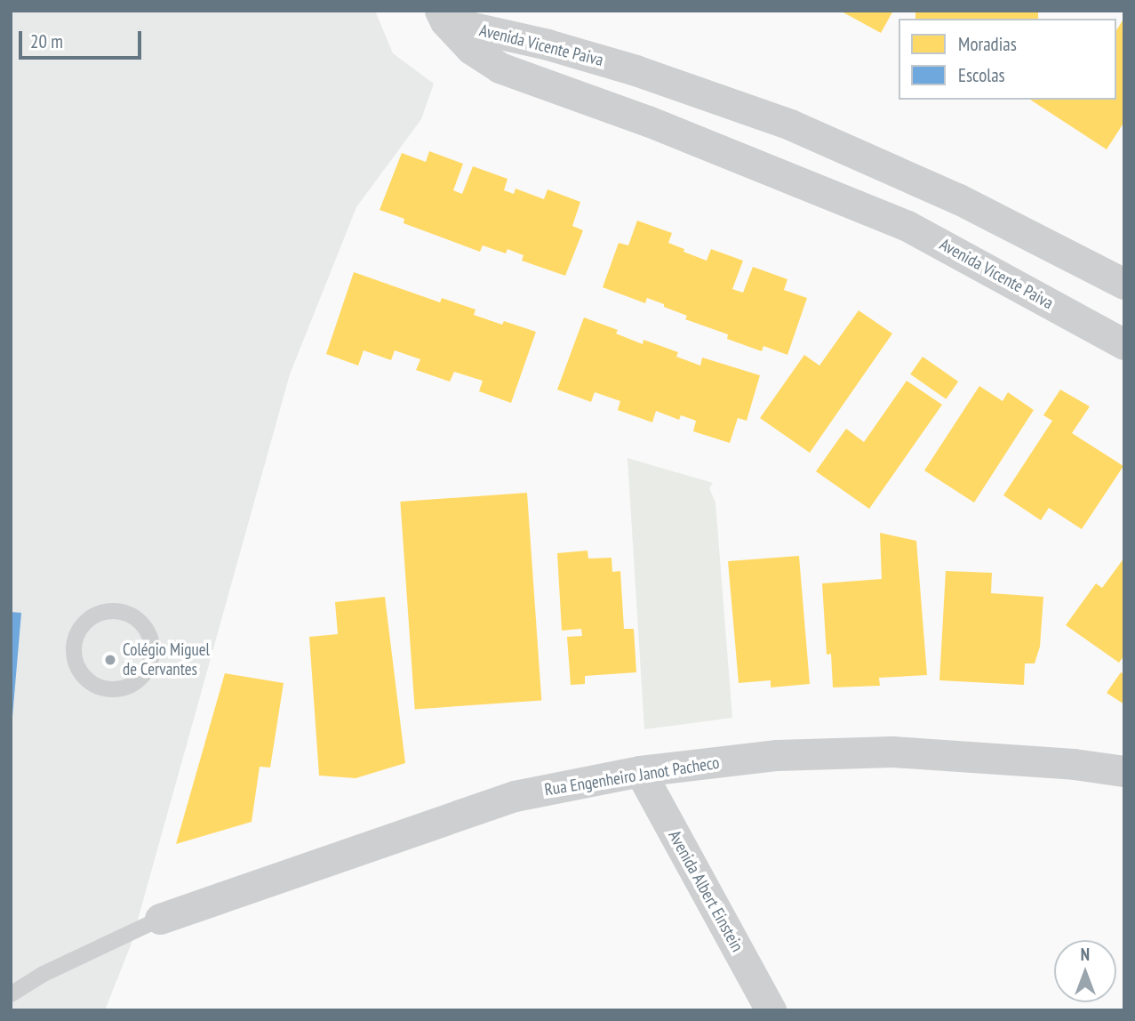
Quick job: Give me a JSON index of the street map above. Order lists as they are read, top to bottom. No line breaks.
{"streets":{"street":["Avenida Vicente Paiva","Rua Engenheiro Janot Pacheco","Avenida Albert Einstein"]},"crossings":[["Rua Engenheiro Janot Pacheco","Avenida Albert Einstein"]],"places":["Colégio Miguel de Cervantes"],"legend":["Moradias","Escolas"],"scale_bar":"20 m","north":"top"}
